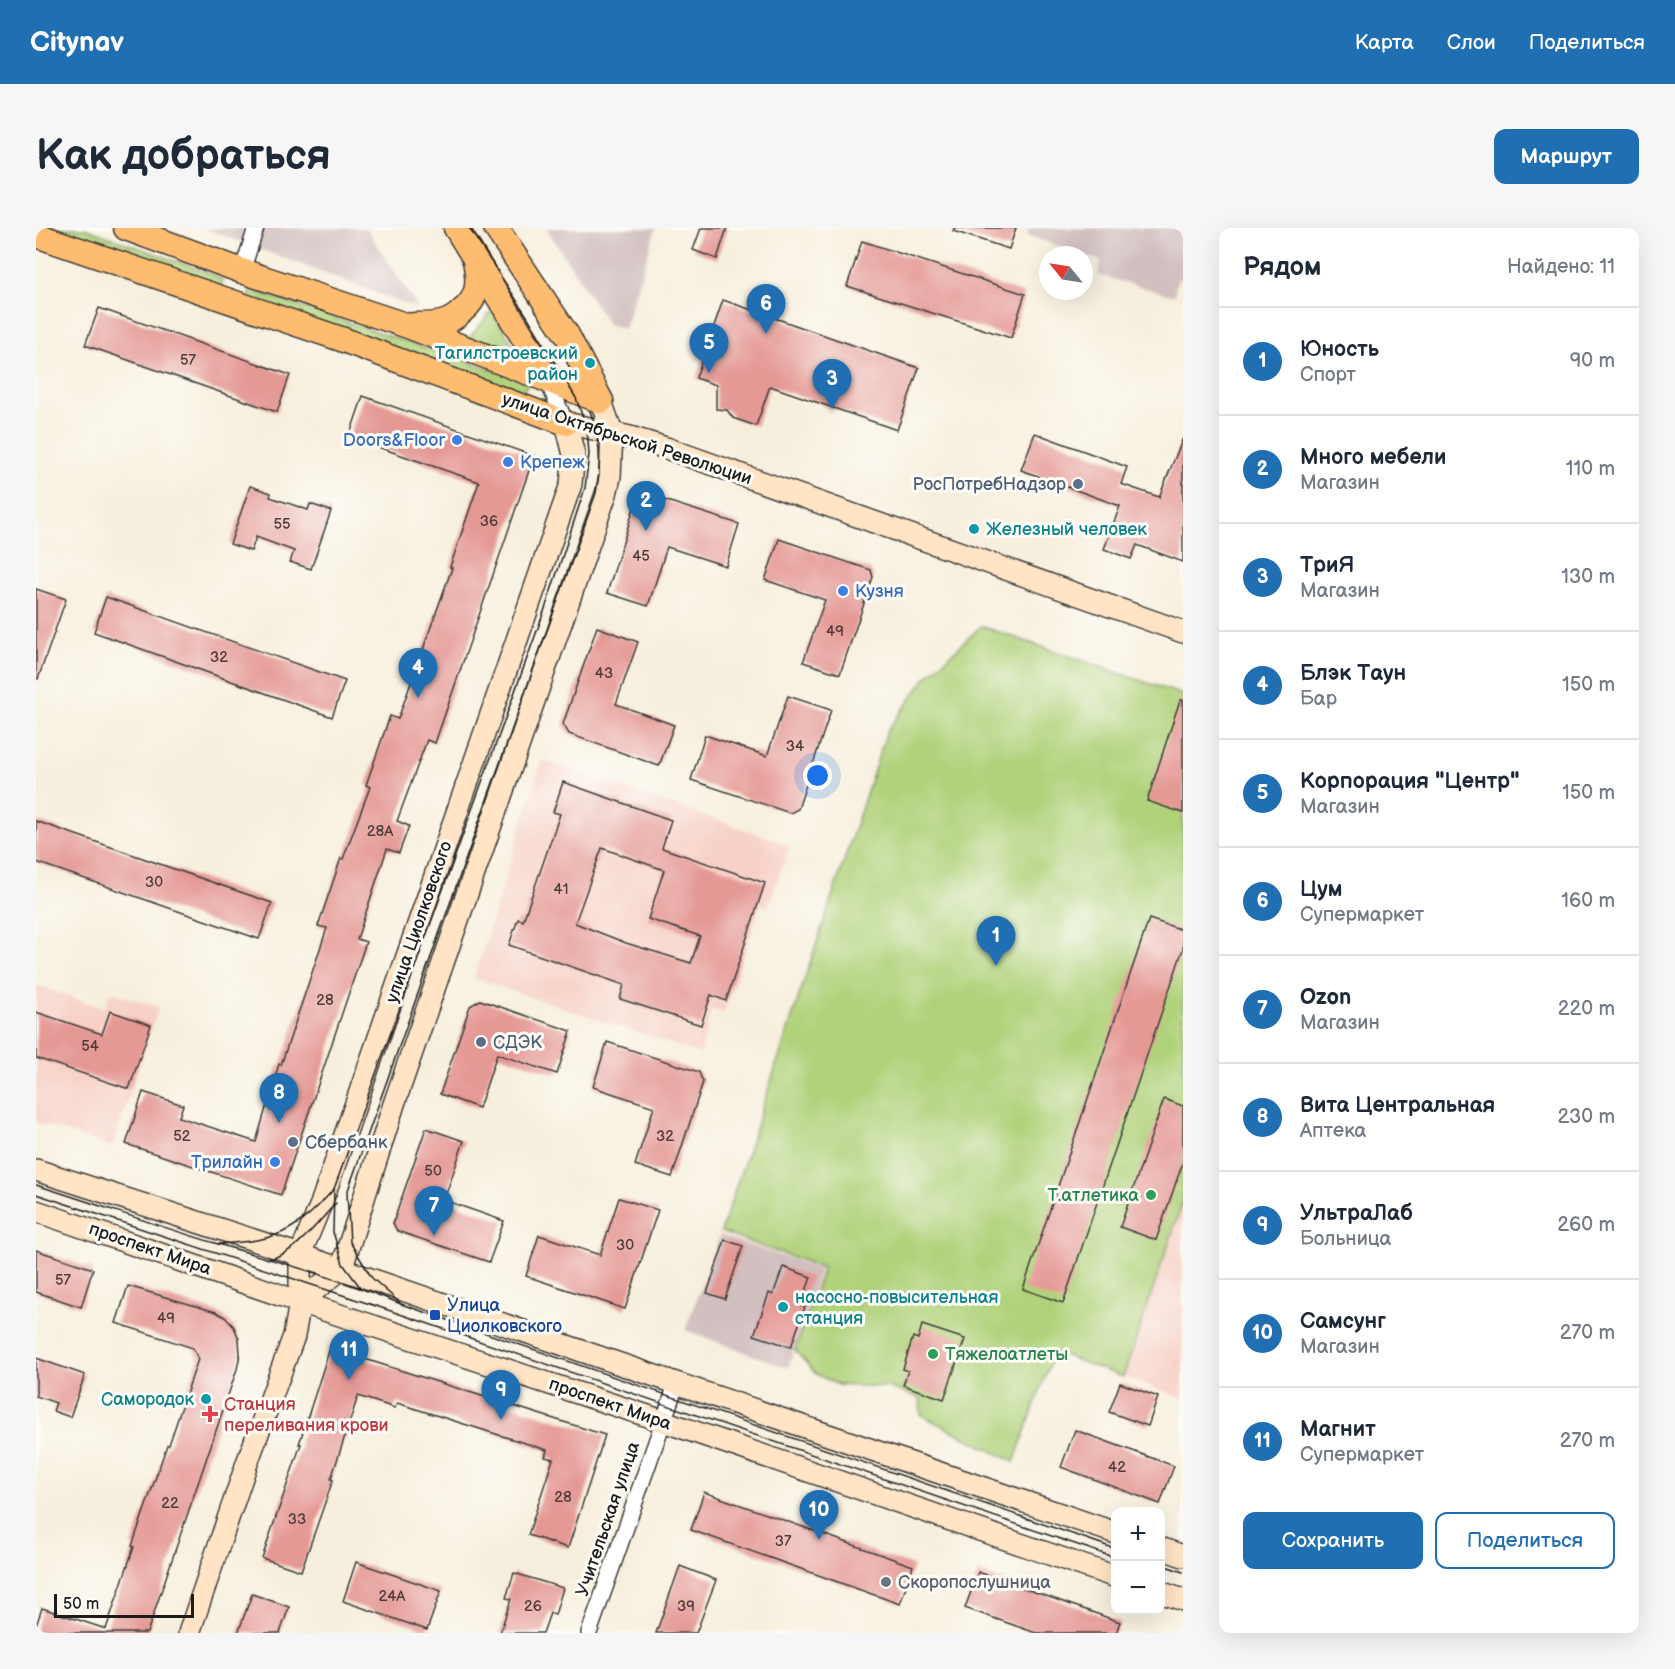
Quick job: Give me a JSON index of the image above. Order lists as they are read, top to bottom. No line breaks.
{"streets":{"main road":["улица Октябрьской Революции","улица Циолковского","проспект Мира"],"street":["Учительская улица"]},"crossings":[["улица Октябрьской Революции","улица Циолковского"],["улица Циолковского","проспект Мира"],["проспект Мира","Учительская улица"]],"places":{"other":["Тагилстроевский район","Doors&Floor","Крепеж","РосПотребНадзор","Железный человек","Кузня","СДЭК","Сбербанк","Трилайн","Т.атлетика","насосно-повысительная станция","Тяжелоатлеты","Самородок","Скоропослушница"],"transit":["Улица Циолковского"],"health":["Станция переливания крови"]},"house_numbers":["57","36","55","45","49","32","43","34","28А","30","41","28","54","52","32","50","30","57","49","42","28","22","33","37","24А","26","39"],"scale_bar":"50 m","north":"top left","page":{"header":"Citynav","nav":["Карта","Слои","Поделиться"],"buttons":["Маршрут",["Сохранить","Поделиться"]],"title":"Как добраться","heading":["Рядом","Найдено: 11"],"pins":["6","5","3","2","4","1","8","7","11","9","10"],"list":[{"mark":"1","name":"Юность","note":"Спорт","value":"90 m"},{"mark":"2","name":"Много мебели","note":"Магазин","value":"110 m"},{"mark":"3","name":"ТриЯ","note":"Магазин","value":"130 m"},{"mark":"4","name":"Блэк Таун","note":"Бар","value":"150 m"},{"mark":"5","name":"Корпорация \"Центр\"","note":"Магазин","value":"150 m"},{"mark":"6","name":"Цум","note":"Супермаркет","value":"160 m"},{"mark":"7","name":"Ozon","note":"Магазин","value":"220 m"},{"mark":"8","name":"Вита Центральная","note":"Аптека","value":"230 m"},{"mark":"9","name":"УльтраЛаб","note":"Больница","value":"260 m"},{"mark":"10","name":"Самсунг","note":"Магазин","value":"270 m"},{"mark":"11","name":"Магнит","note":"Супермаркет","value":"270 m"}],"map_buttons":["+","−"],"scale":"50 m"}}
